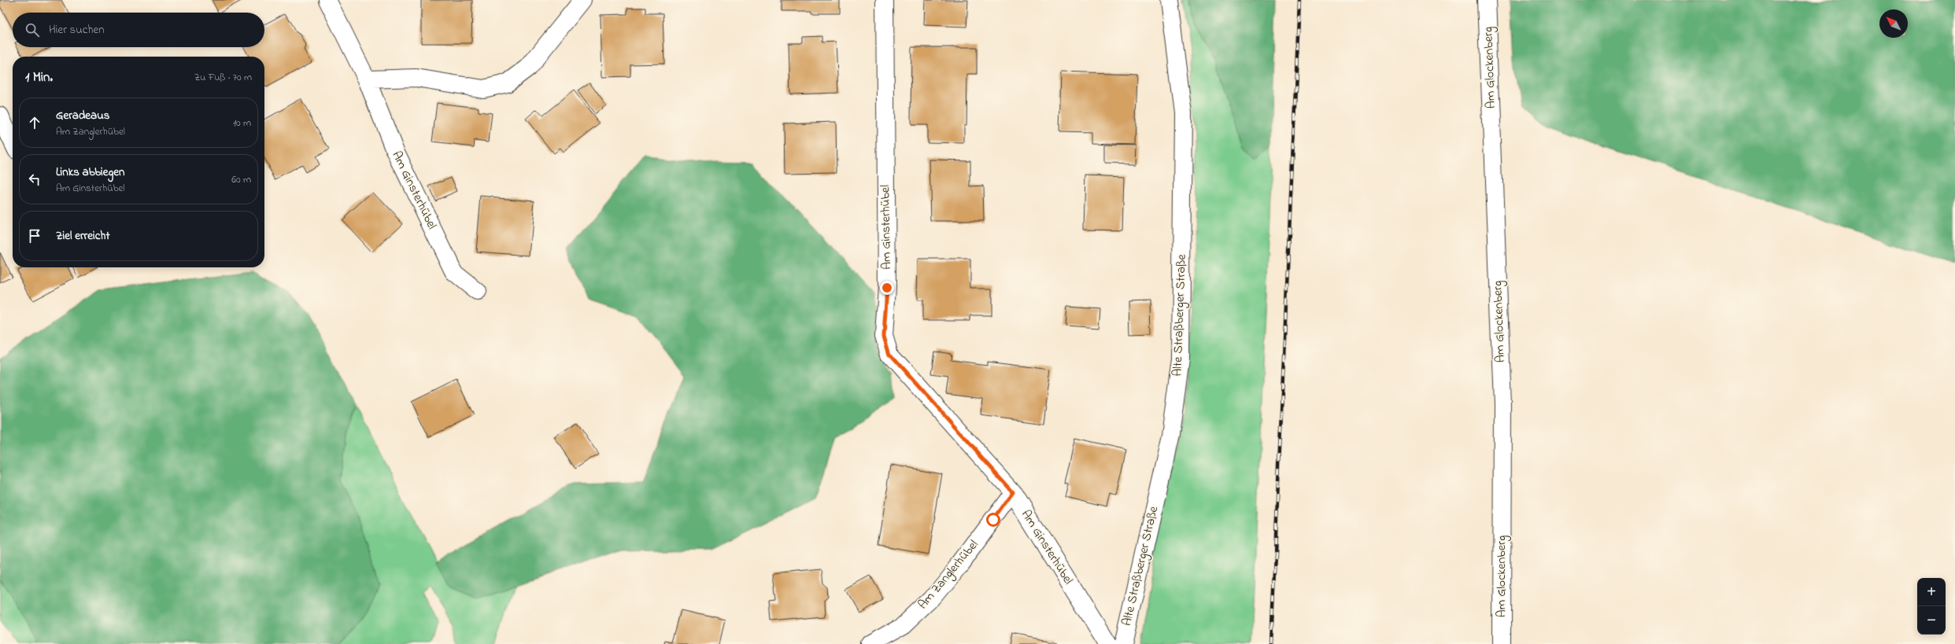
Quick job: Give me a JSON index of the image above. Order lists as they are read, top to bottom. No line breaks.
{"streets":{"street":["Am Glockenberg","Am Ginsterhübel","Alte Straßberger Straße","Am Zanglerhübel"]},"crossings":[["Am Ginsterhübel","Am Zanglerhübel"]],"north":"top left","page":{"search":"Hier suchen","heading":["1 Min.","Zu Fuß · 70 m"],"list":[["Geradeaus","Am Zanglerhübel","10 m"],["Links abbiegen","Am Ginsterhübel","60 m"],"Ziel erreicht"],"map_buttons":["+","−"]}}
